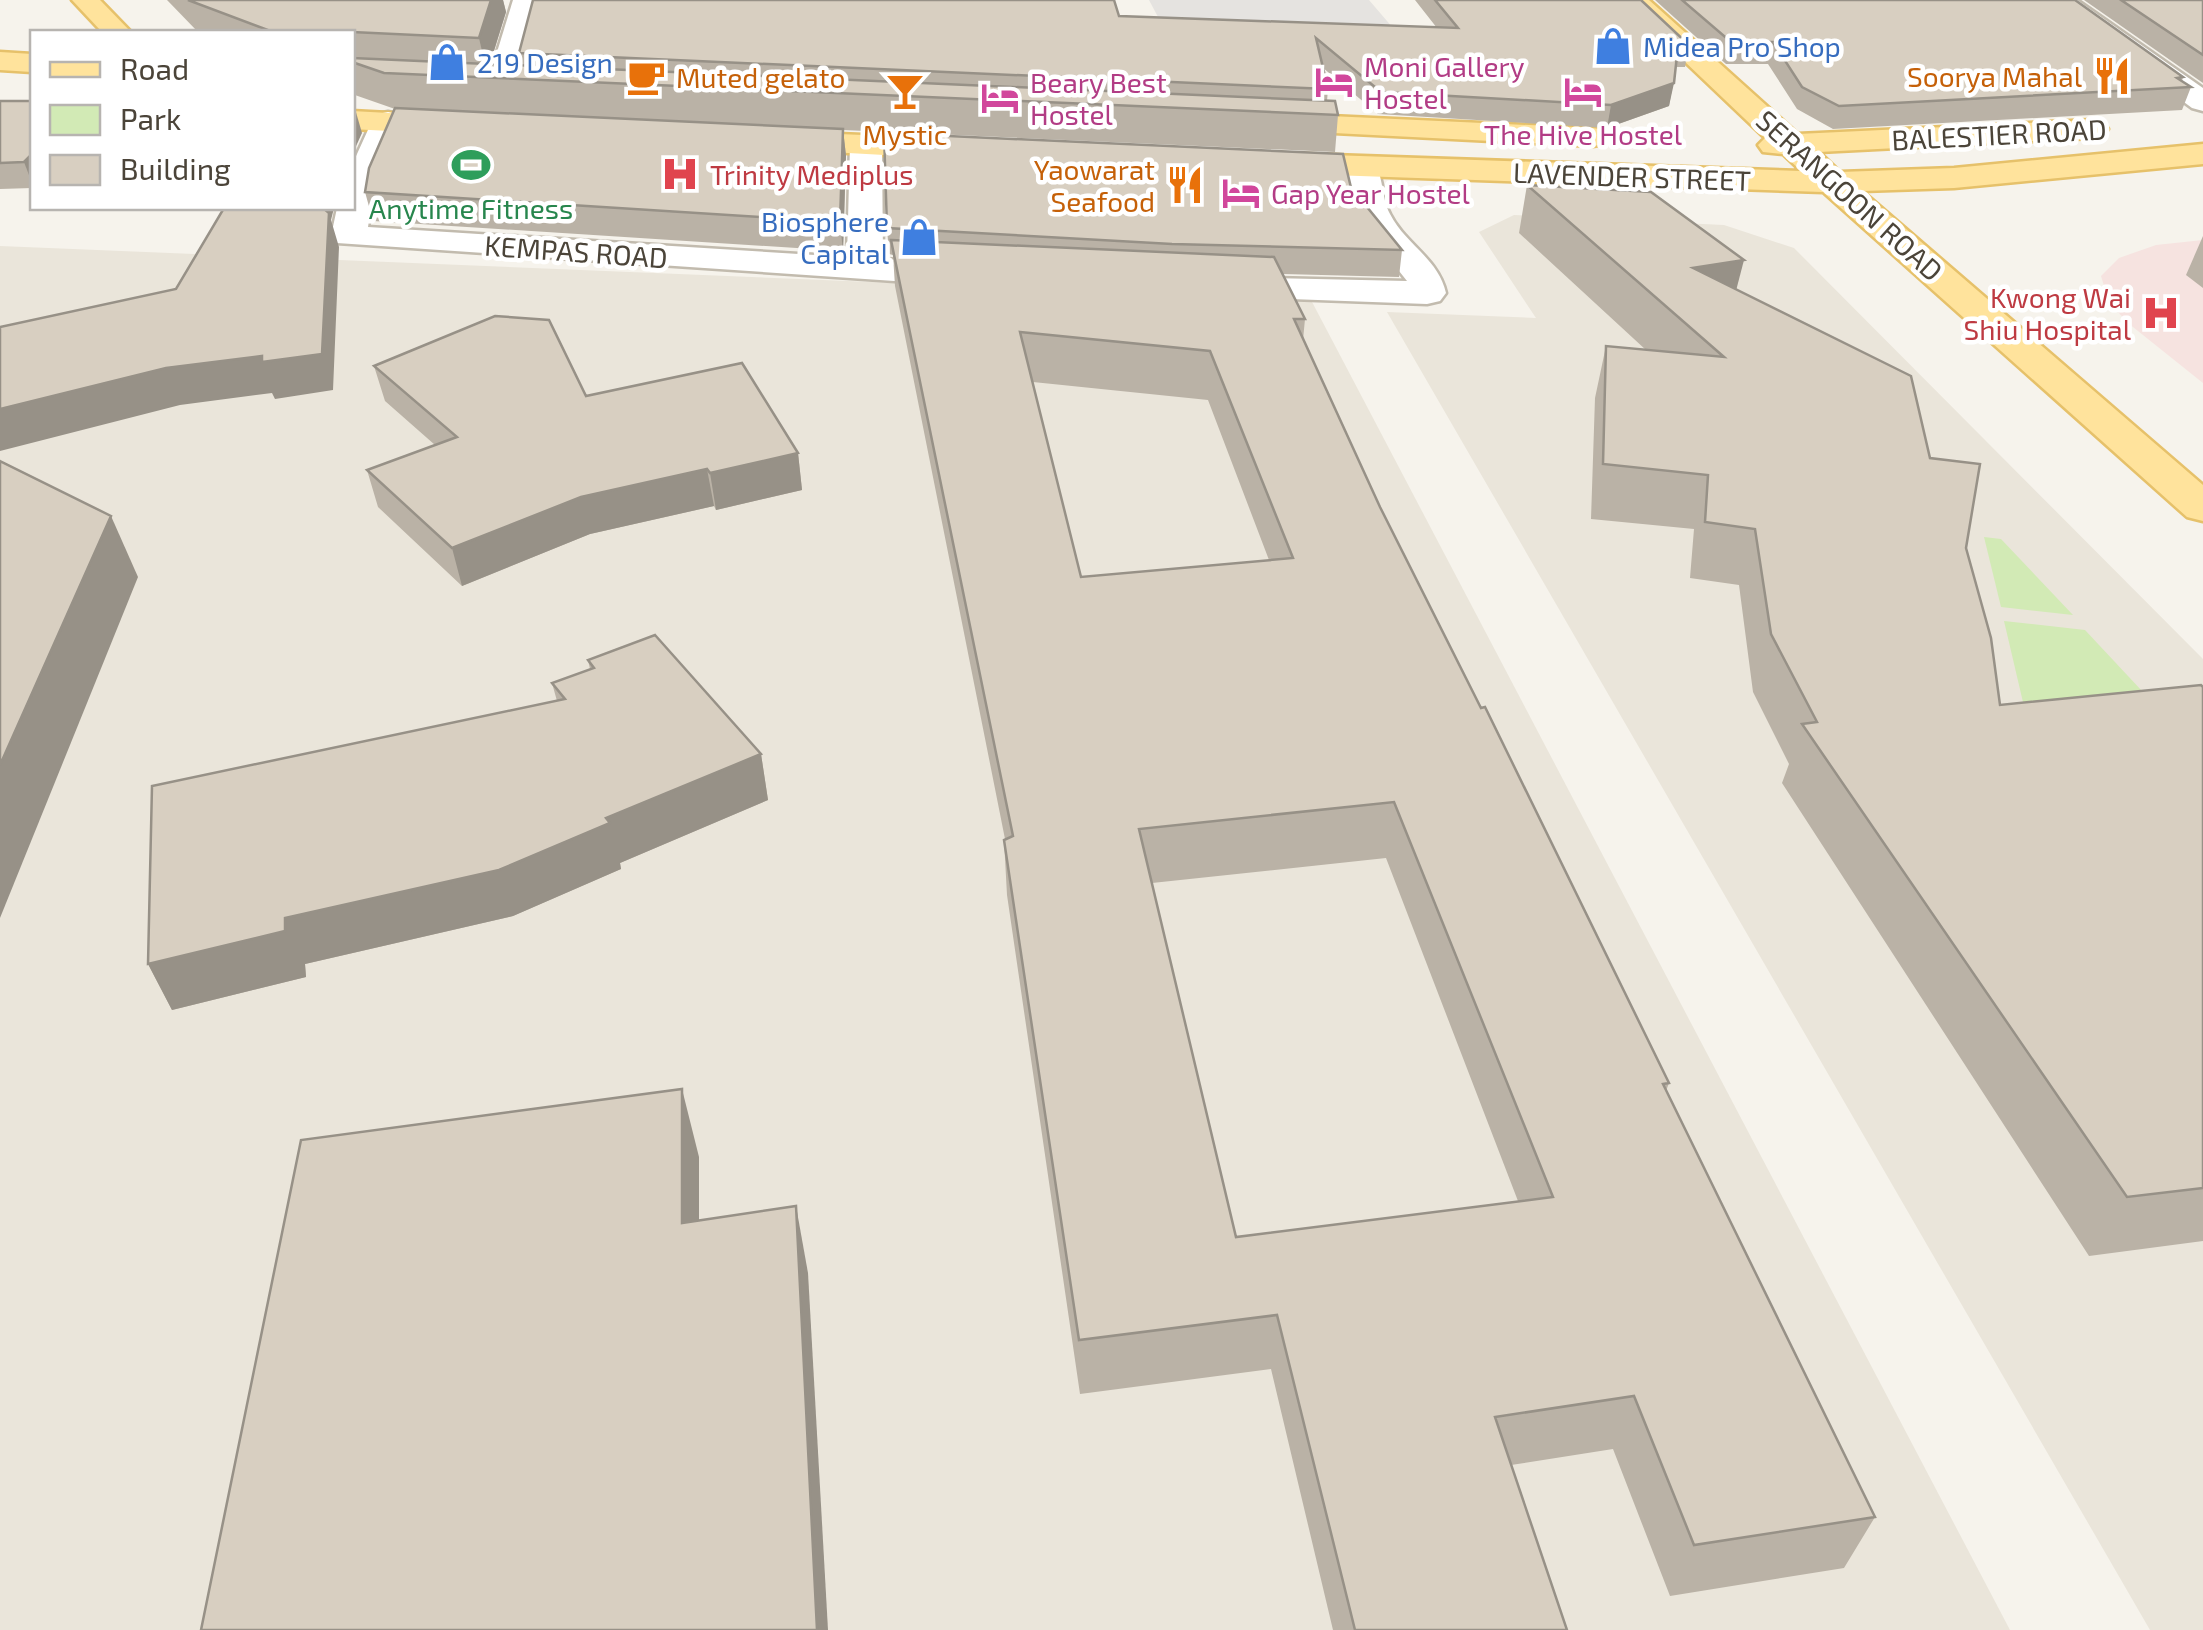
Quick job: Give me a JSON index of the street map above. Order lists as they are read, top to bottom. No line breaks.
{"streets":{"main road":["BALESTIER ROAD","LAVENDER STREET","SERANGOON ROAD"],"street":["KEMPAS ROAD"]},"crossings":[["BALESTIER ROAD","LAVENDER STREET"],["BALESTIER ROAD","SERANGOON ROAD"],["LAVENDER STREET","SERANGOON ROAD"]],"places":{"shop":["Midea Pro Shop","219 Design","Biosphere Capital"],"restaurant":["Soorya Mahal","Yaowarat Seafood"],"cafe":["Muted gelato"],"hotel":["Moni Gallery Hostel","The Hive Hostel","Beary Best Hostel","Gap Year Hostel"],"bar":["Mystic"],"sports":["Anytime Fitness"],"hospital":["Trinity Mediplus","Kwong Wai Shiu Hospital"]},"legend":["Road","Park","Building"]}
